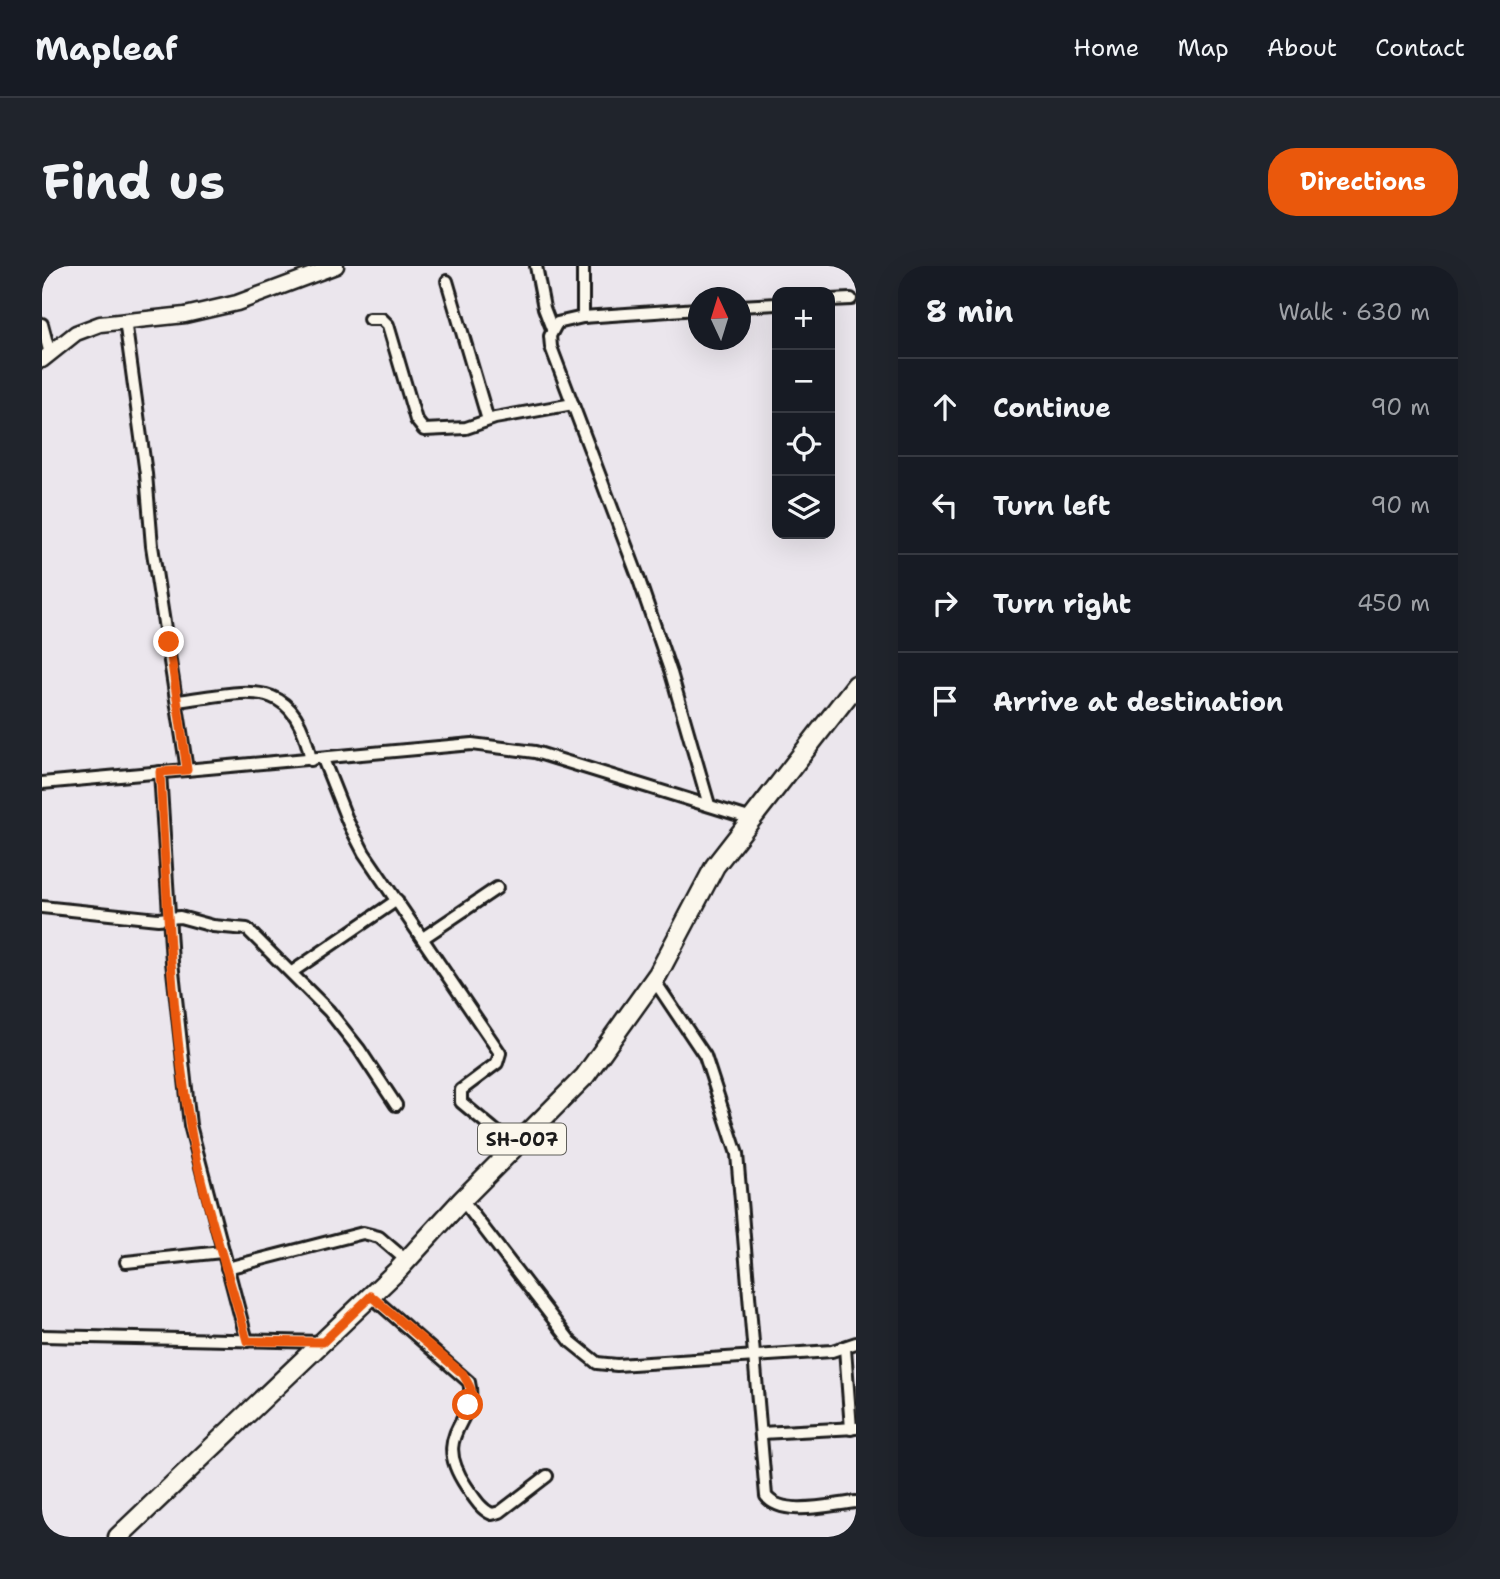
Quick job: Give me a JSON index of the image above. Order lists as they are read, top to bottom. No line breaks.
{"streets":{"main road":["SH-007"]},"north":"top","page":{"header":"Mapleaf","nav":["Home","Map","About","Contact"],"buttons":"Directions","title":"Find us","heading":["8 min","Walk · 630 m"],"map_buttons":["+","−"],"list":[["Continue","90 m"],["Turn left","90 m"],["Turn right","450 m"],"Arrive at destination"]}}
